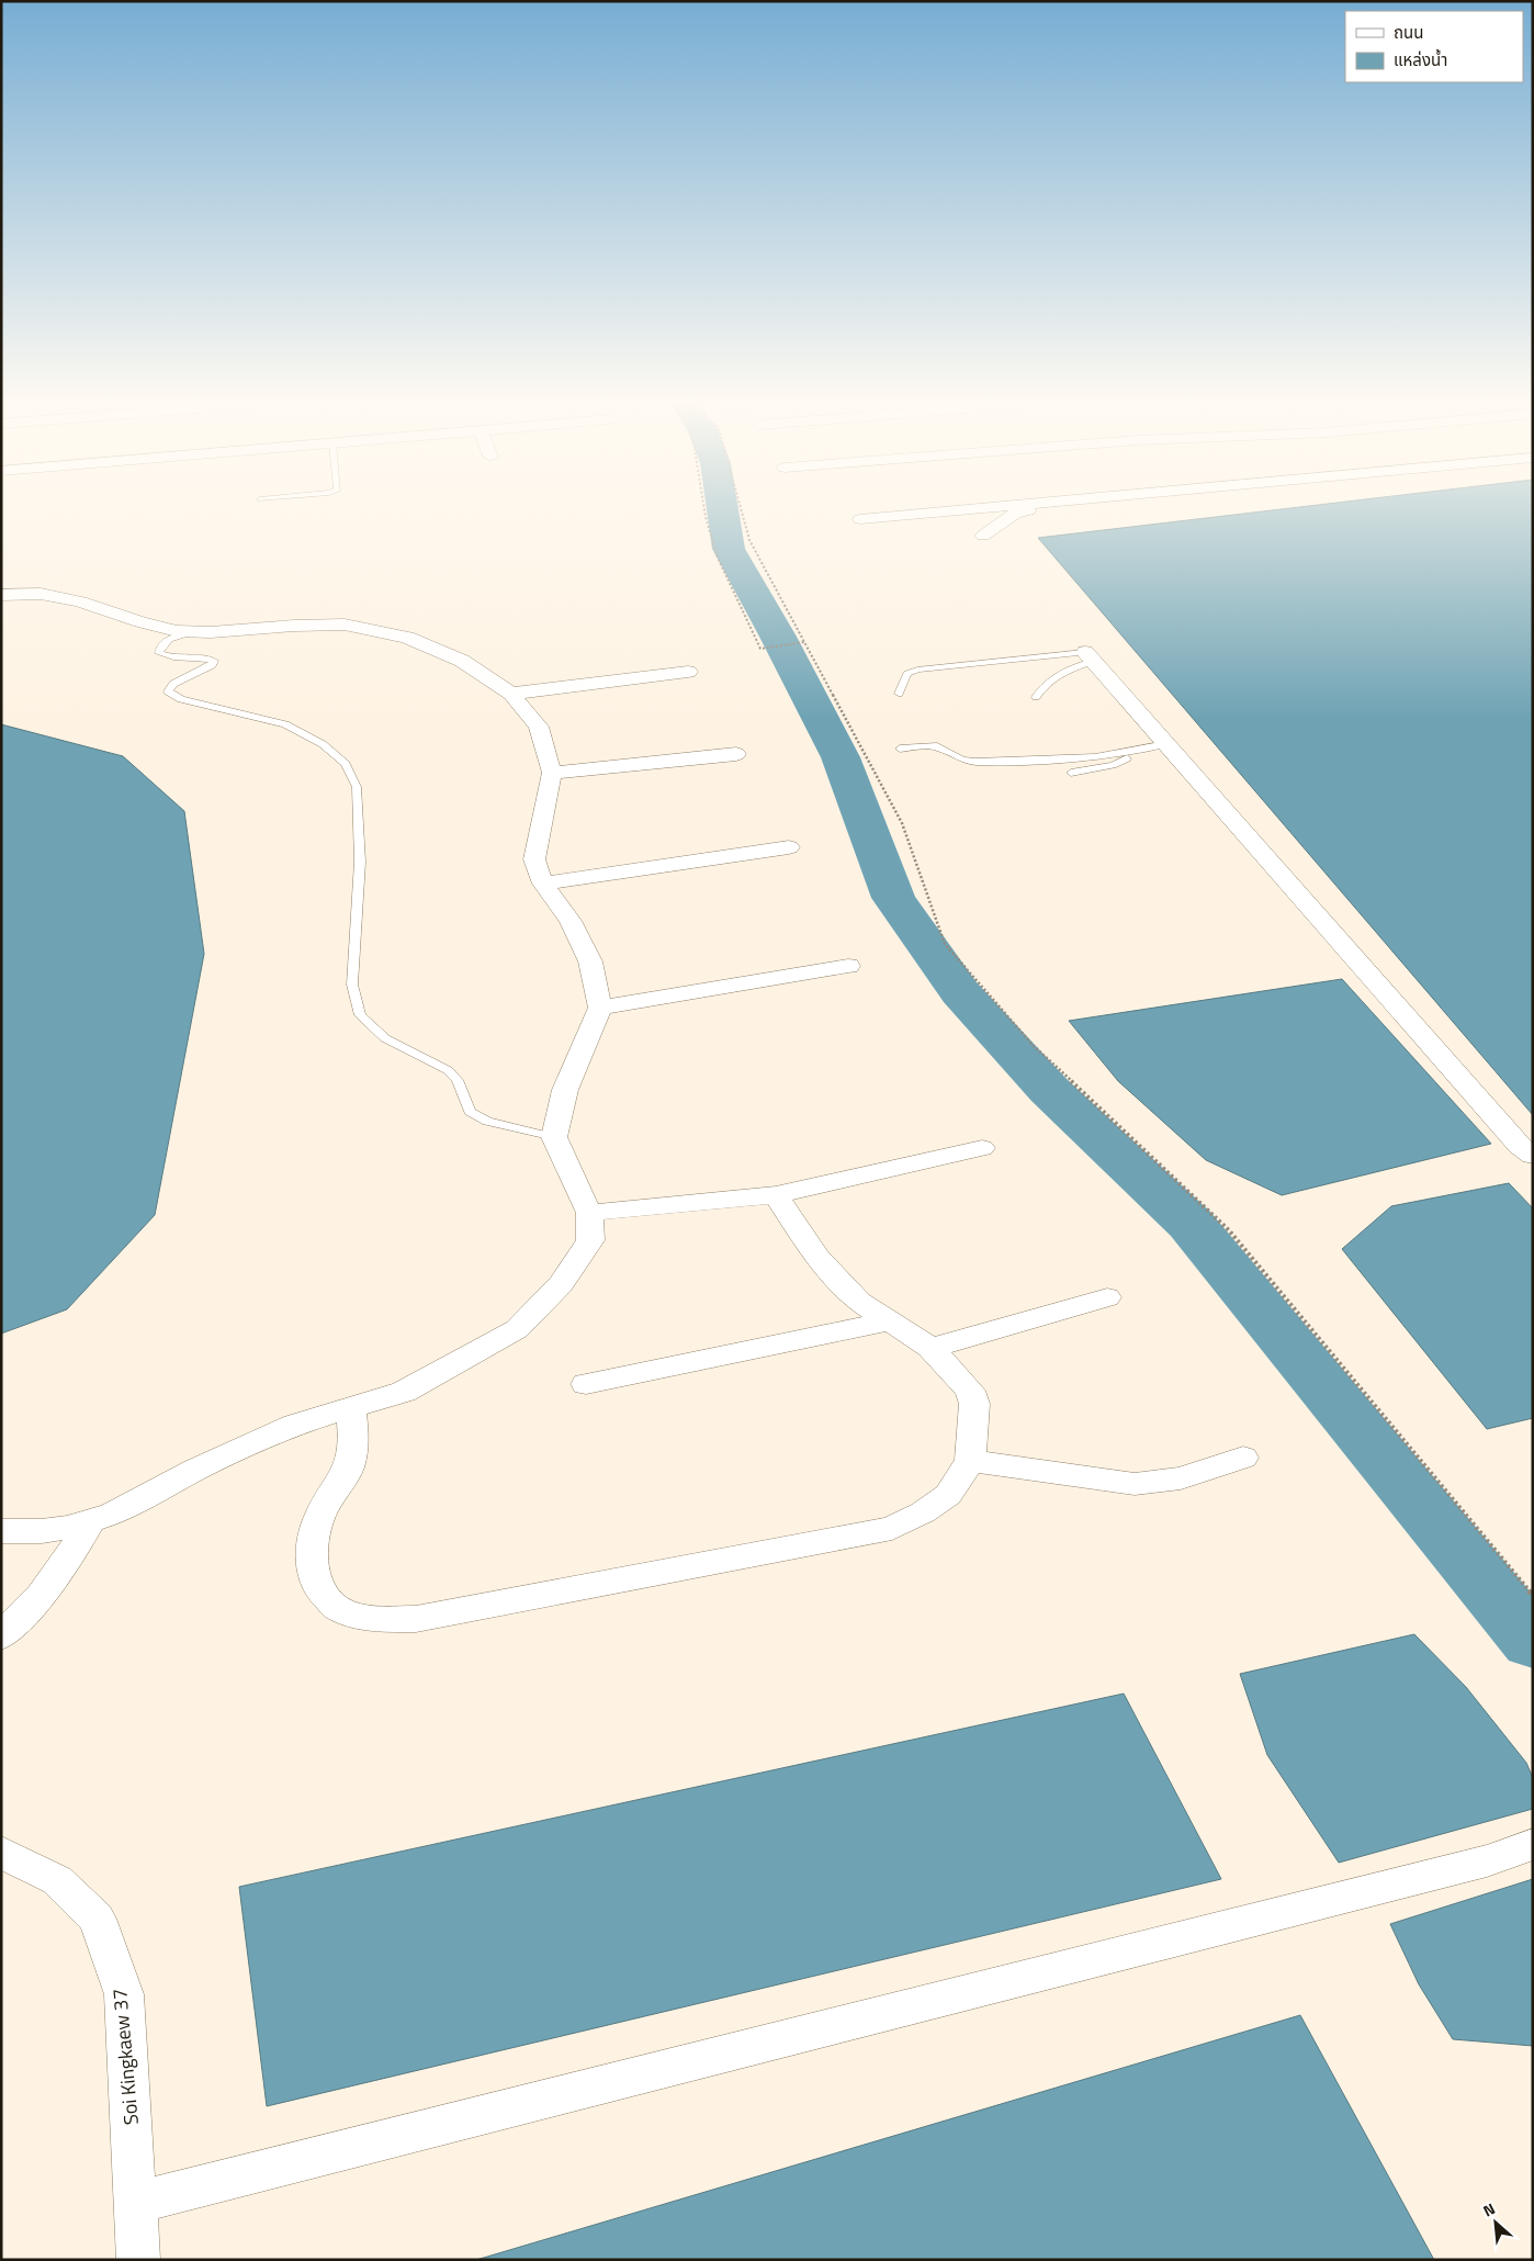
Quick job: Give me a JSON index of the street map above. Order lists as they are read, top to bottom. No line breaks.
{"streets":{"street":["Soi Kingkaew 37"]},"legend":["ถนน","แหล่งน้ำ"],"north":"top left"}
